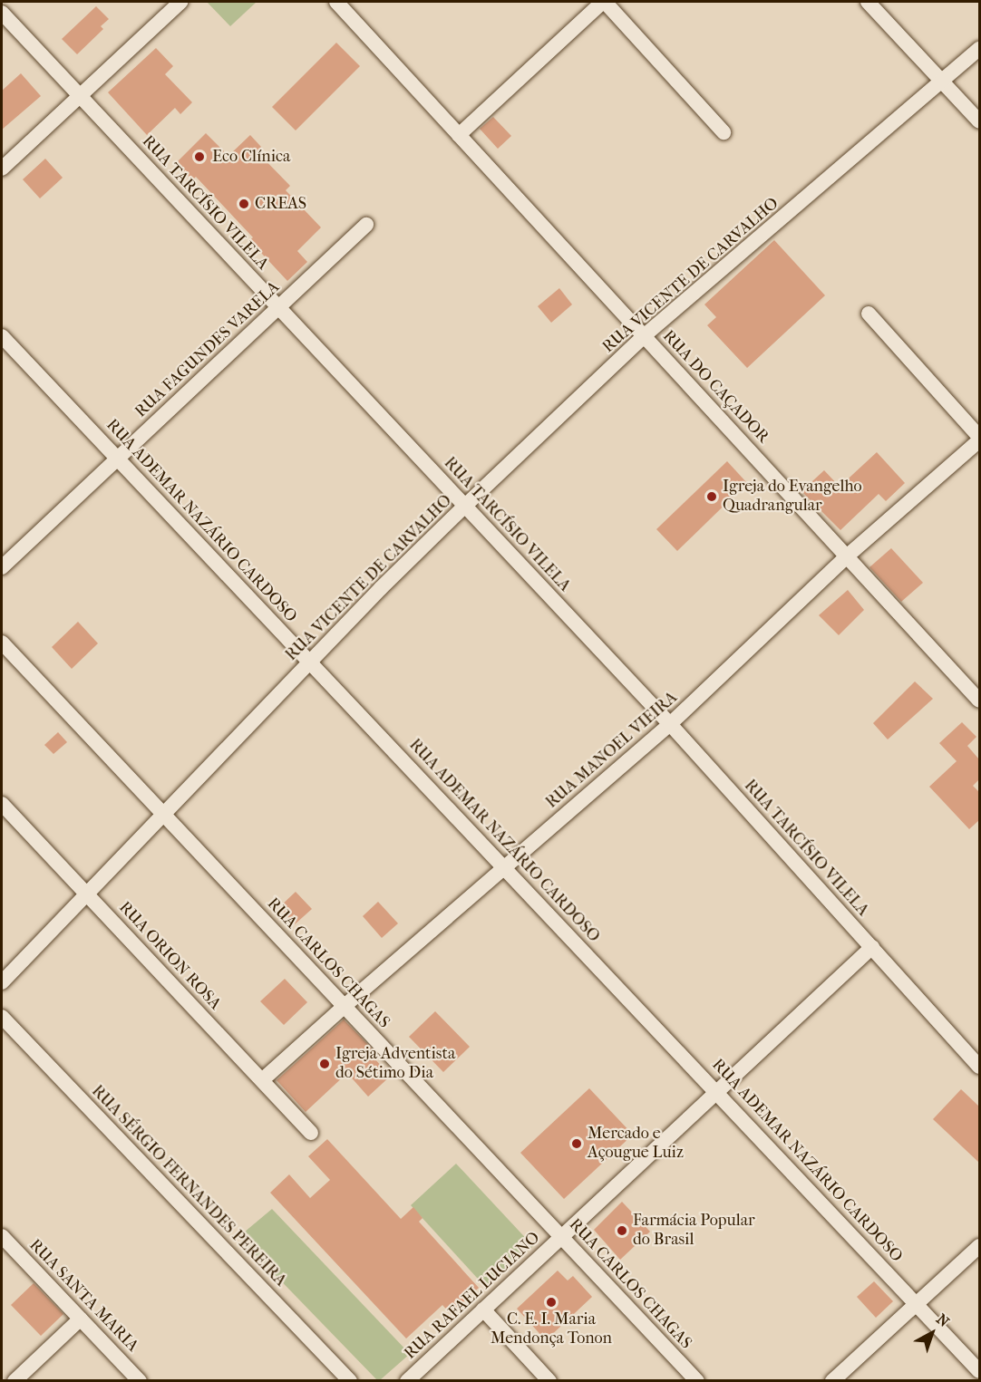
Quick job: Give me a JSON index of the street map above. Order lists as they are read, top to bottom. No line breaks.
{"streets":{"street":["RUA TARCÍSIO VILELA","RUA VICENTE DE CARVALHO","RUA FAGUNDES VARELA","RUA DO CAÇADOR","RUA ADEMAR NAZÁRIO CARDOSO","RUA MANOEL VIEIRA","RUA ORION ROSA","RUA CARLOS CHAGAS","RUA SÉRGIO FERNANDES PEREIRA","RUA SANTA MARIA","RUA RAFAEL LUCIANO"]},"crossings":[["RUA TARCÍSIO VILELA","RUA VICENTE DE CARVALHO"],["RUA TARCÍSIO VILELA","RUA FAGUNDES VARELA"],["RUA TARCÍSIO VILELA","RUA MANOEL VIEIRA"],["RUA TARCÍSIO VILELA","RUA RAFAEL LUCIANO"],["RUA VICENTE DE CARVALHO","RUA DO CAÇADOR"],["RUA VICENTE DE CARVALHO","RUA ADEMAR NAZÁRIO CARDOSO"],["RUA VICENTE DE CARVALHO","RUA ORION ROSA"],["RUA VICENTE DE CARVALHO","RUA CARLOS CHAGAS"],["RUA FAGUNDES VARELA","RUA ADEMAR NAZÁRIO CARDOSO"],["RUA DO CAÇADOR","RUA MANOEL VIEIRA"],["RUA ADEMAR NAZÁRIO CARDOSO","RUA MANOEL VIEIRA"],["RUA ADEMAR NAZÁRIO CARDOSO","RUA RAFAEL LUCIANO"],["RUA MANOEL VIEIRA","RUA ORION ROSA"],["RUA MANOEL VIEIRA","RUA CARLOS CHAGAS"],["RUA CARLOS CHAGAS","RUA RAFAEL LUCIANO"]],"places":["Eco Clínica","CREAS","Igreja do Evangelho Quadrangular","Igreja Adventista do Sétimo Dia","Mercado e Açougue Luiz","Farmácia Popular do Brasil","C. E. I. Maria Mendonça Tonon"],"north":"top right"}
